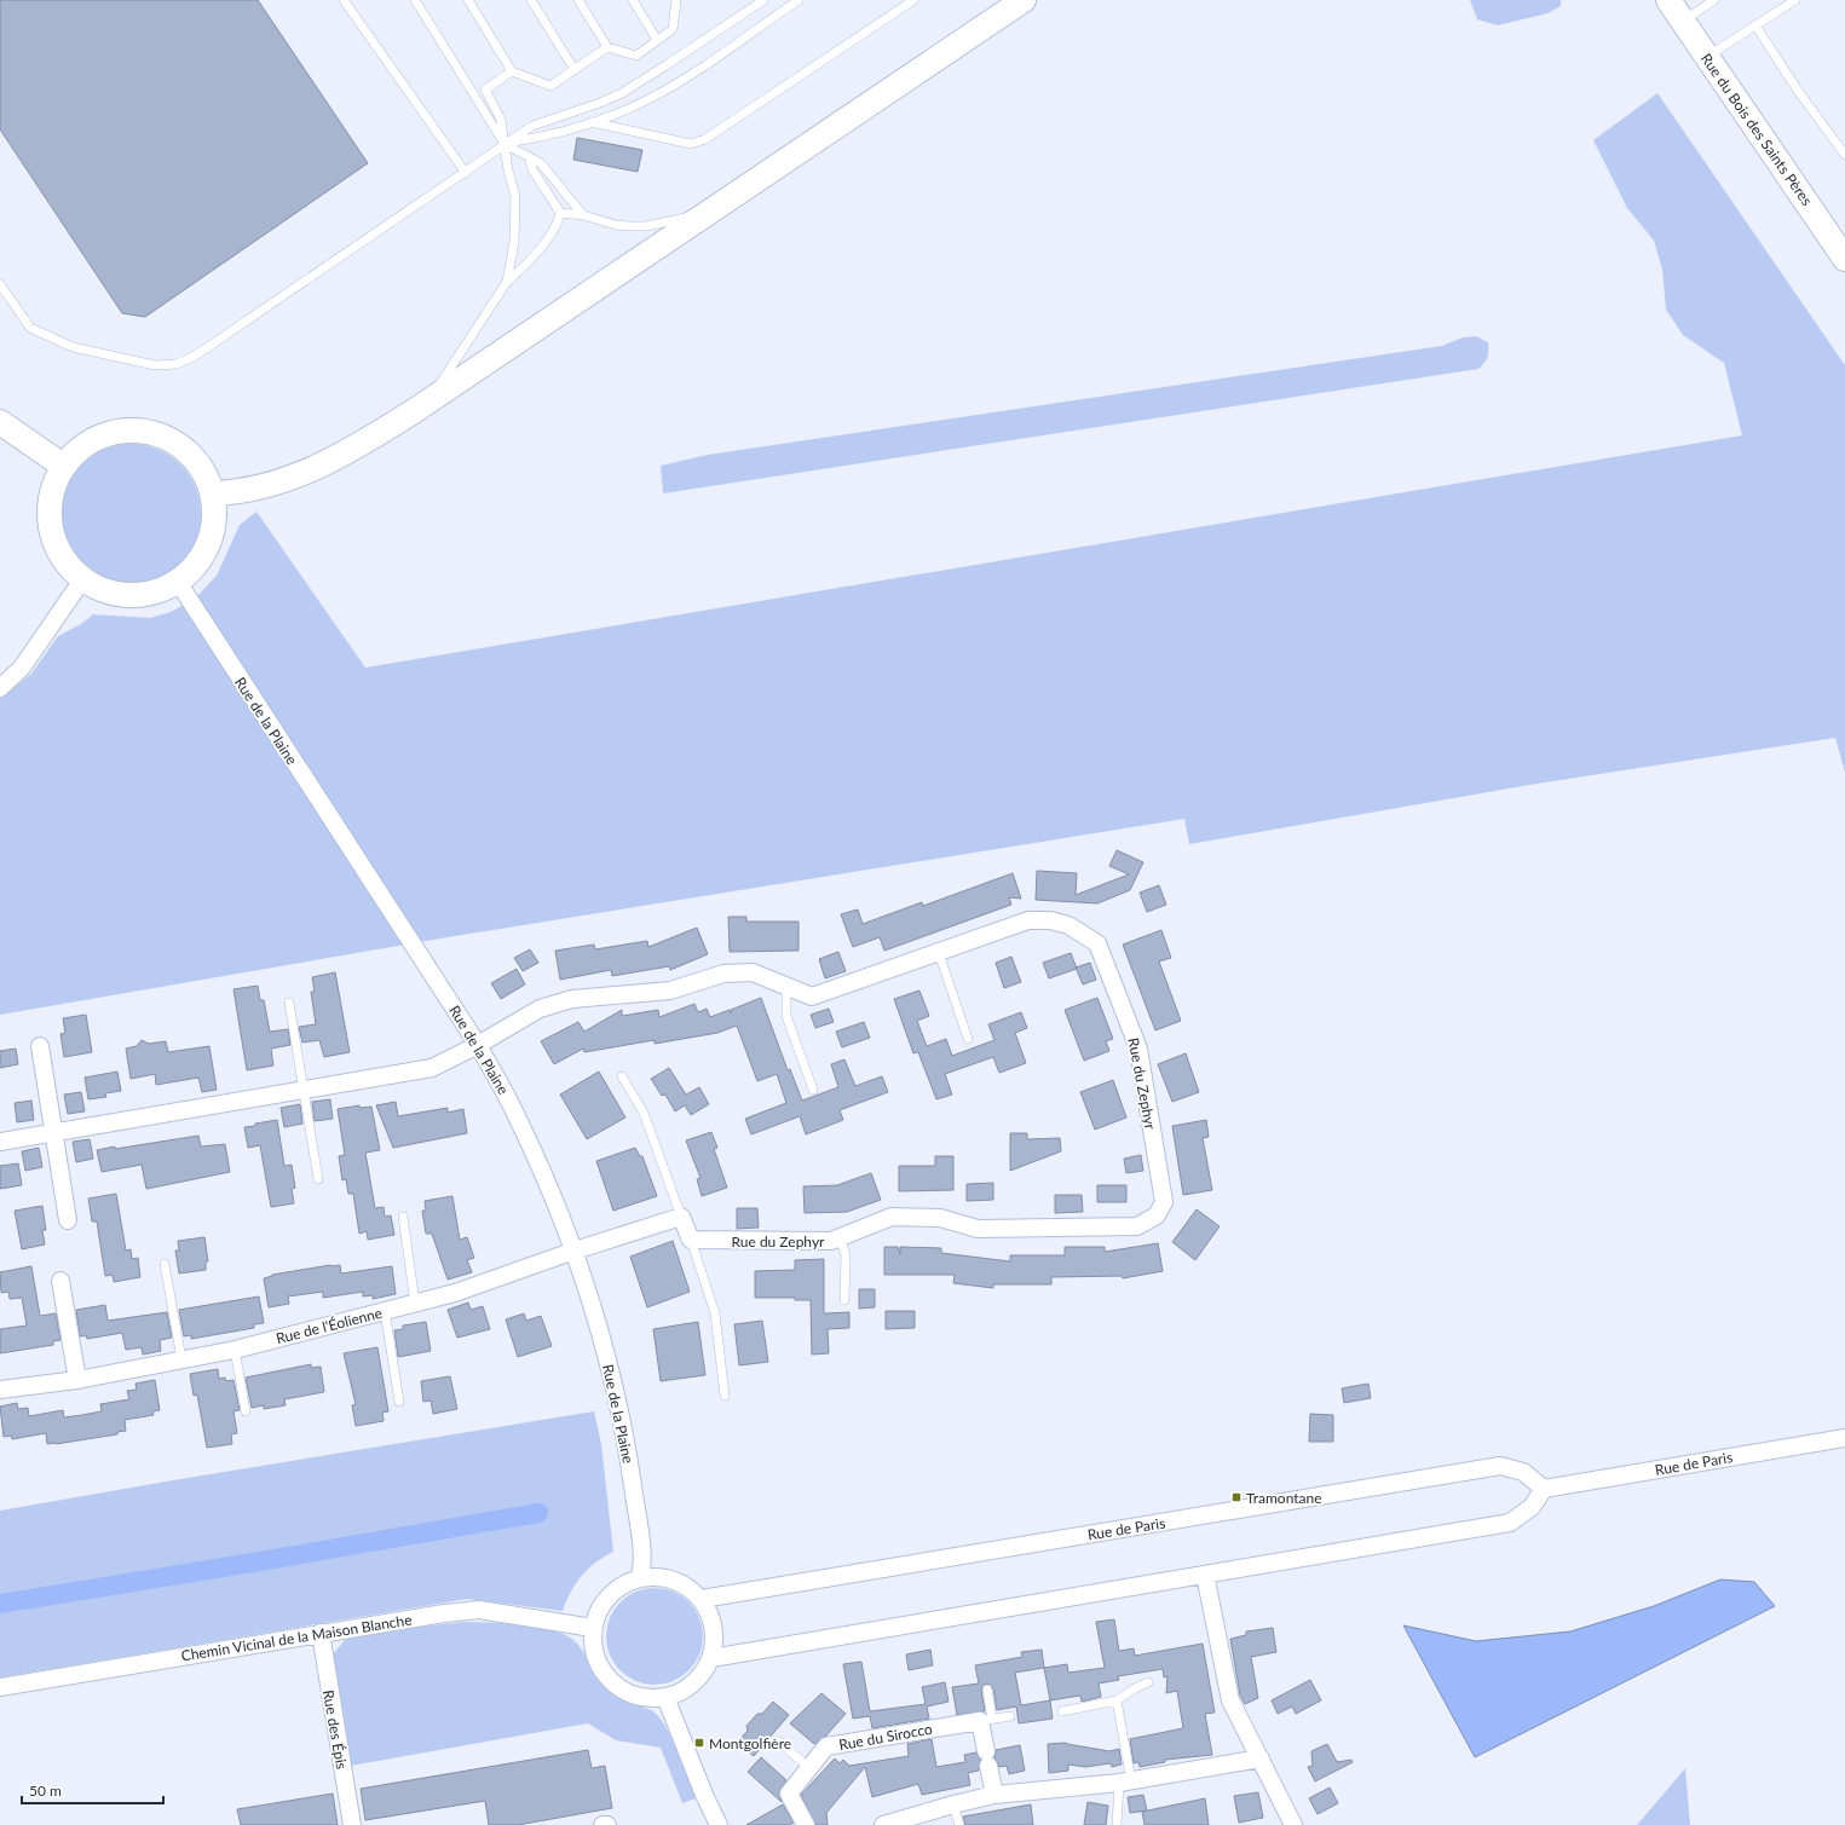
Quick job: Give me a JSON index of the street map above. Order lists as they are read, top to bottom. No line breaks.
{"streets":{"street":["Rue du Bois des Saints Pères","Rue de la Plaine","Rue du Zephyr","Rue de l'Éolienne","Rue de Paris","Chemin Vicinal de la Maison Blanche","Rue des Épis","Rue du Sirocco"]},"crossings":[["Rue de la Plaine","Rue du Zephyr"],["Rue de la Plaine","Rue de l'Éolienne"],["Rue de la Plaine","Rue de Paris"],["Rue de la Plaine","Chemin Vicinal de la Maison Blanche"],["Rue de Paris","Chemin Vicinal de la Maison Blanche"],["Chemin Vicinal de la Maison Blanche","Rue des Épis"]],"places":{"transit":["Tramontane","Montgolfière"]},"scale_bar":"50 m"}
